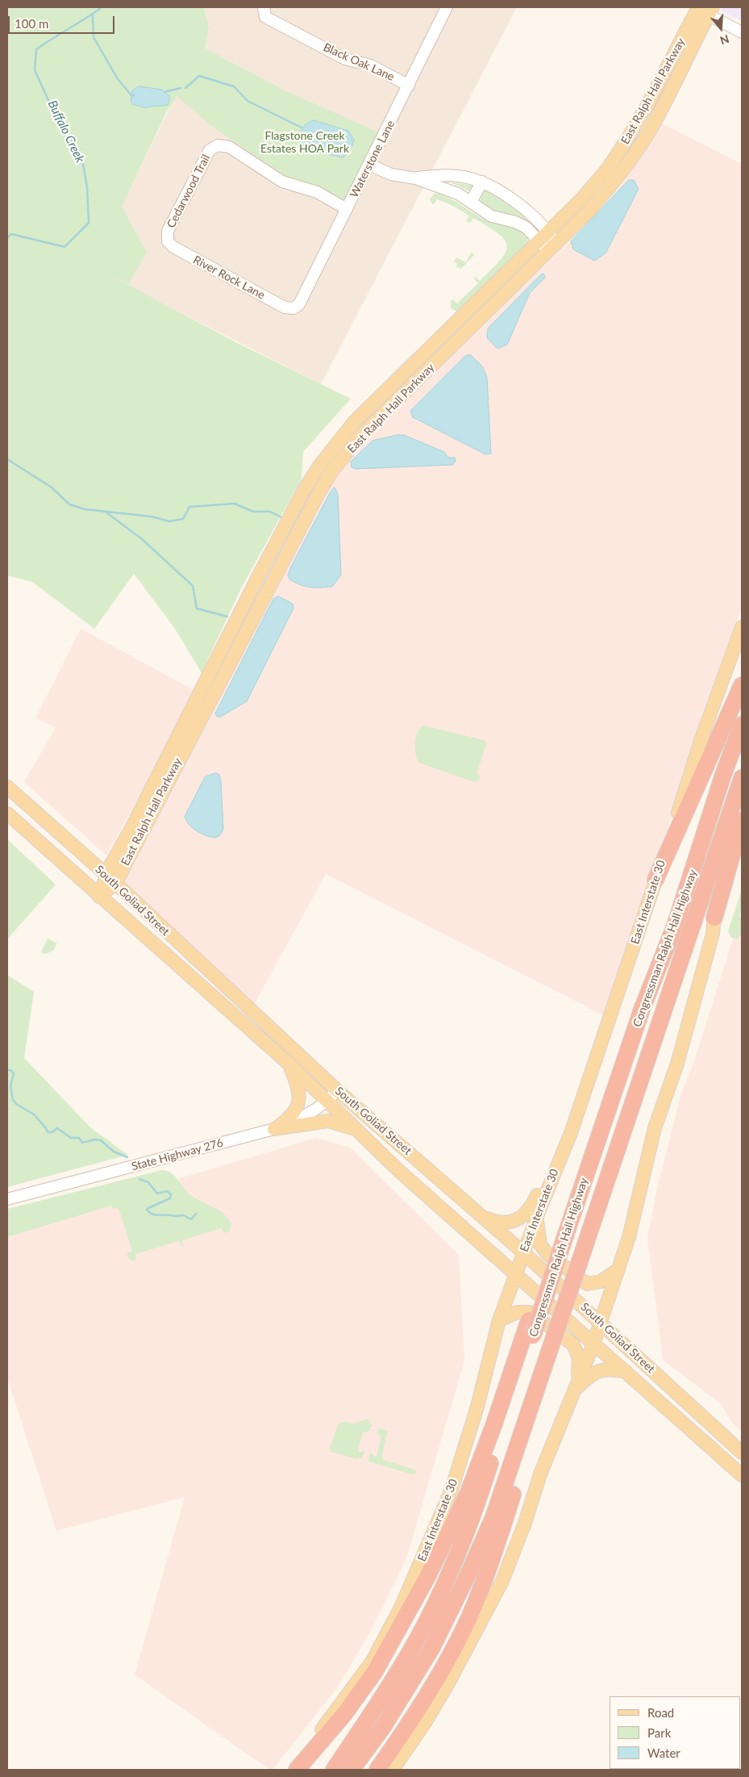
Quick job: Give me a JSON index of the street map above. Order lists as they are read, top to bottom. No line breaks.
{"streets":{"highway":["Congressman Ralph Hall Highway"],"main road":["East Ralph Hall Parkway","South Goliad Street","East Interstate 30"],"street":["Black Oak Lane","Waterstone Lane","Cedarwood Trail","River Rock Lane","State Highway 276"]},"crossings":[["Black Oak Lane","Waterstone Lane"],["East Ralph Hall Parkway","South Goliad Street"],["Waterstone Lane","Cedarwood Trail"],["Waterstone Lane","River Rock Lane"],["Cedarwood Trail","River Rock Lane"],["South Goliad Street","East Interstate 30"],["South Goliad Street","State Highway 276"]],"water":["Buffalo Creek"],"parks":["Flagstone Creek Estates HOA Park"],"legend":["Road","Park","Water"],"scale_bar":"100 m","north":"bottom"}
